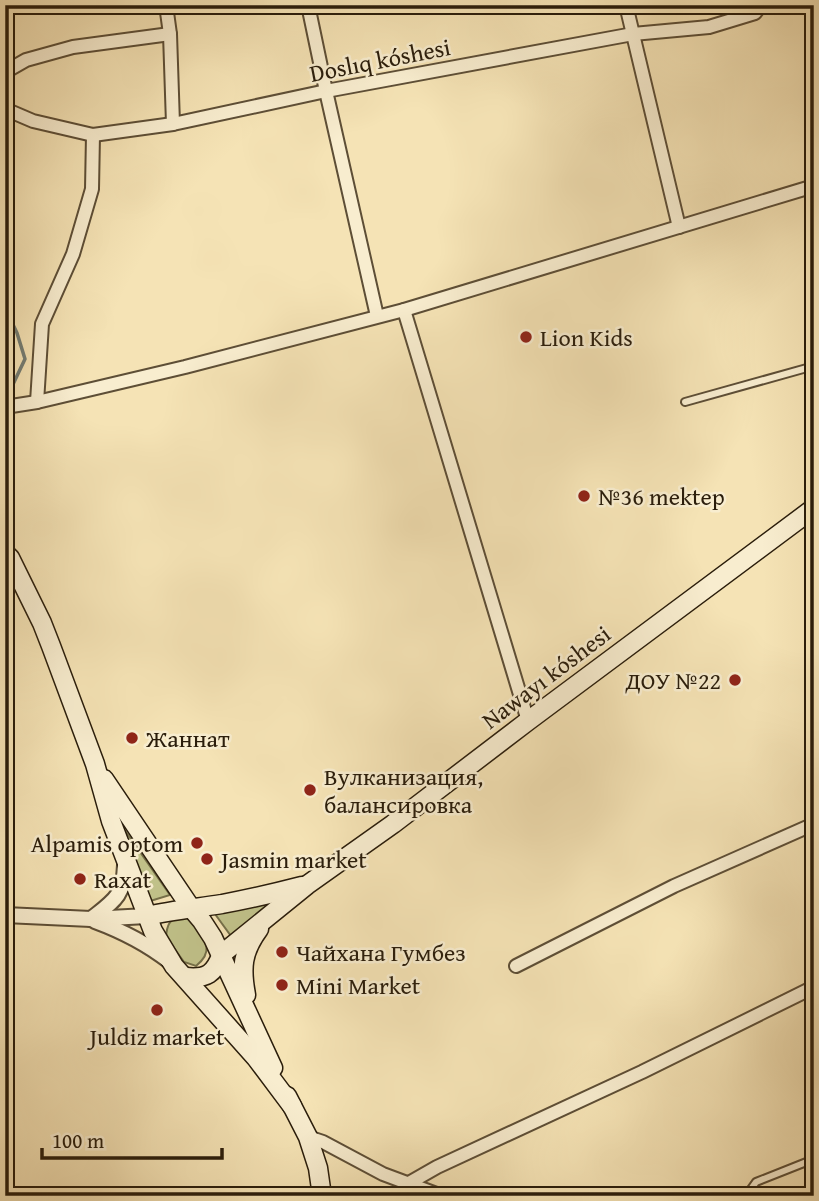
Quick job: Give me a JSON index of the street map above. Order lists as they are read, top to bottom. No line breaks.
{"streets":{"main road":["Nawayı kóshesi"],"street":["Doslıq kóshesi"]},"places":["Lion Kids","№36 mektep","ДОУ №22","Жаннат","Вулканизация, балансировка","Alpamis optom","Jasmin market","Raxat","Чайхана Гумбез","Mini Market","Juldiz market"],"scale_bar":"100 m"}
